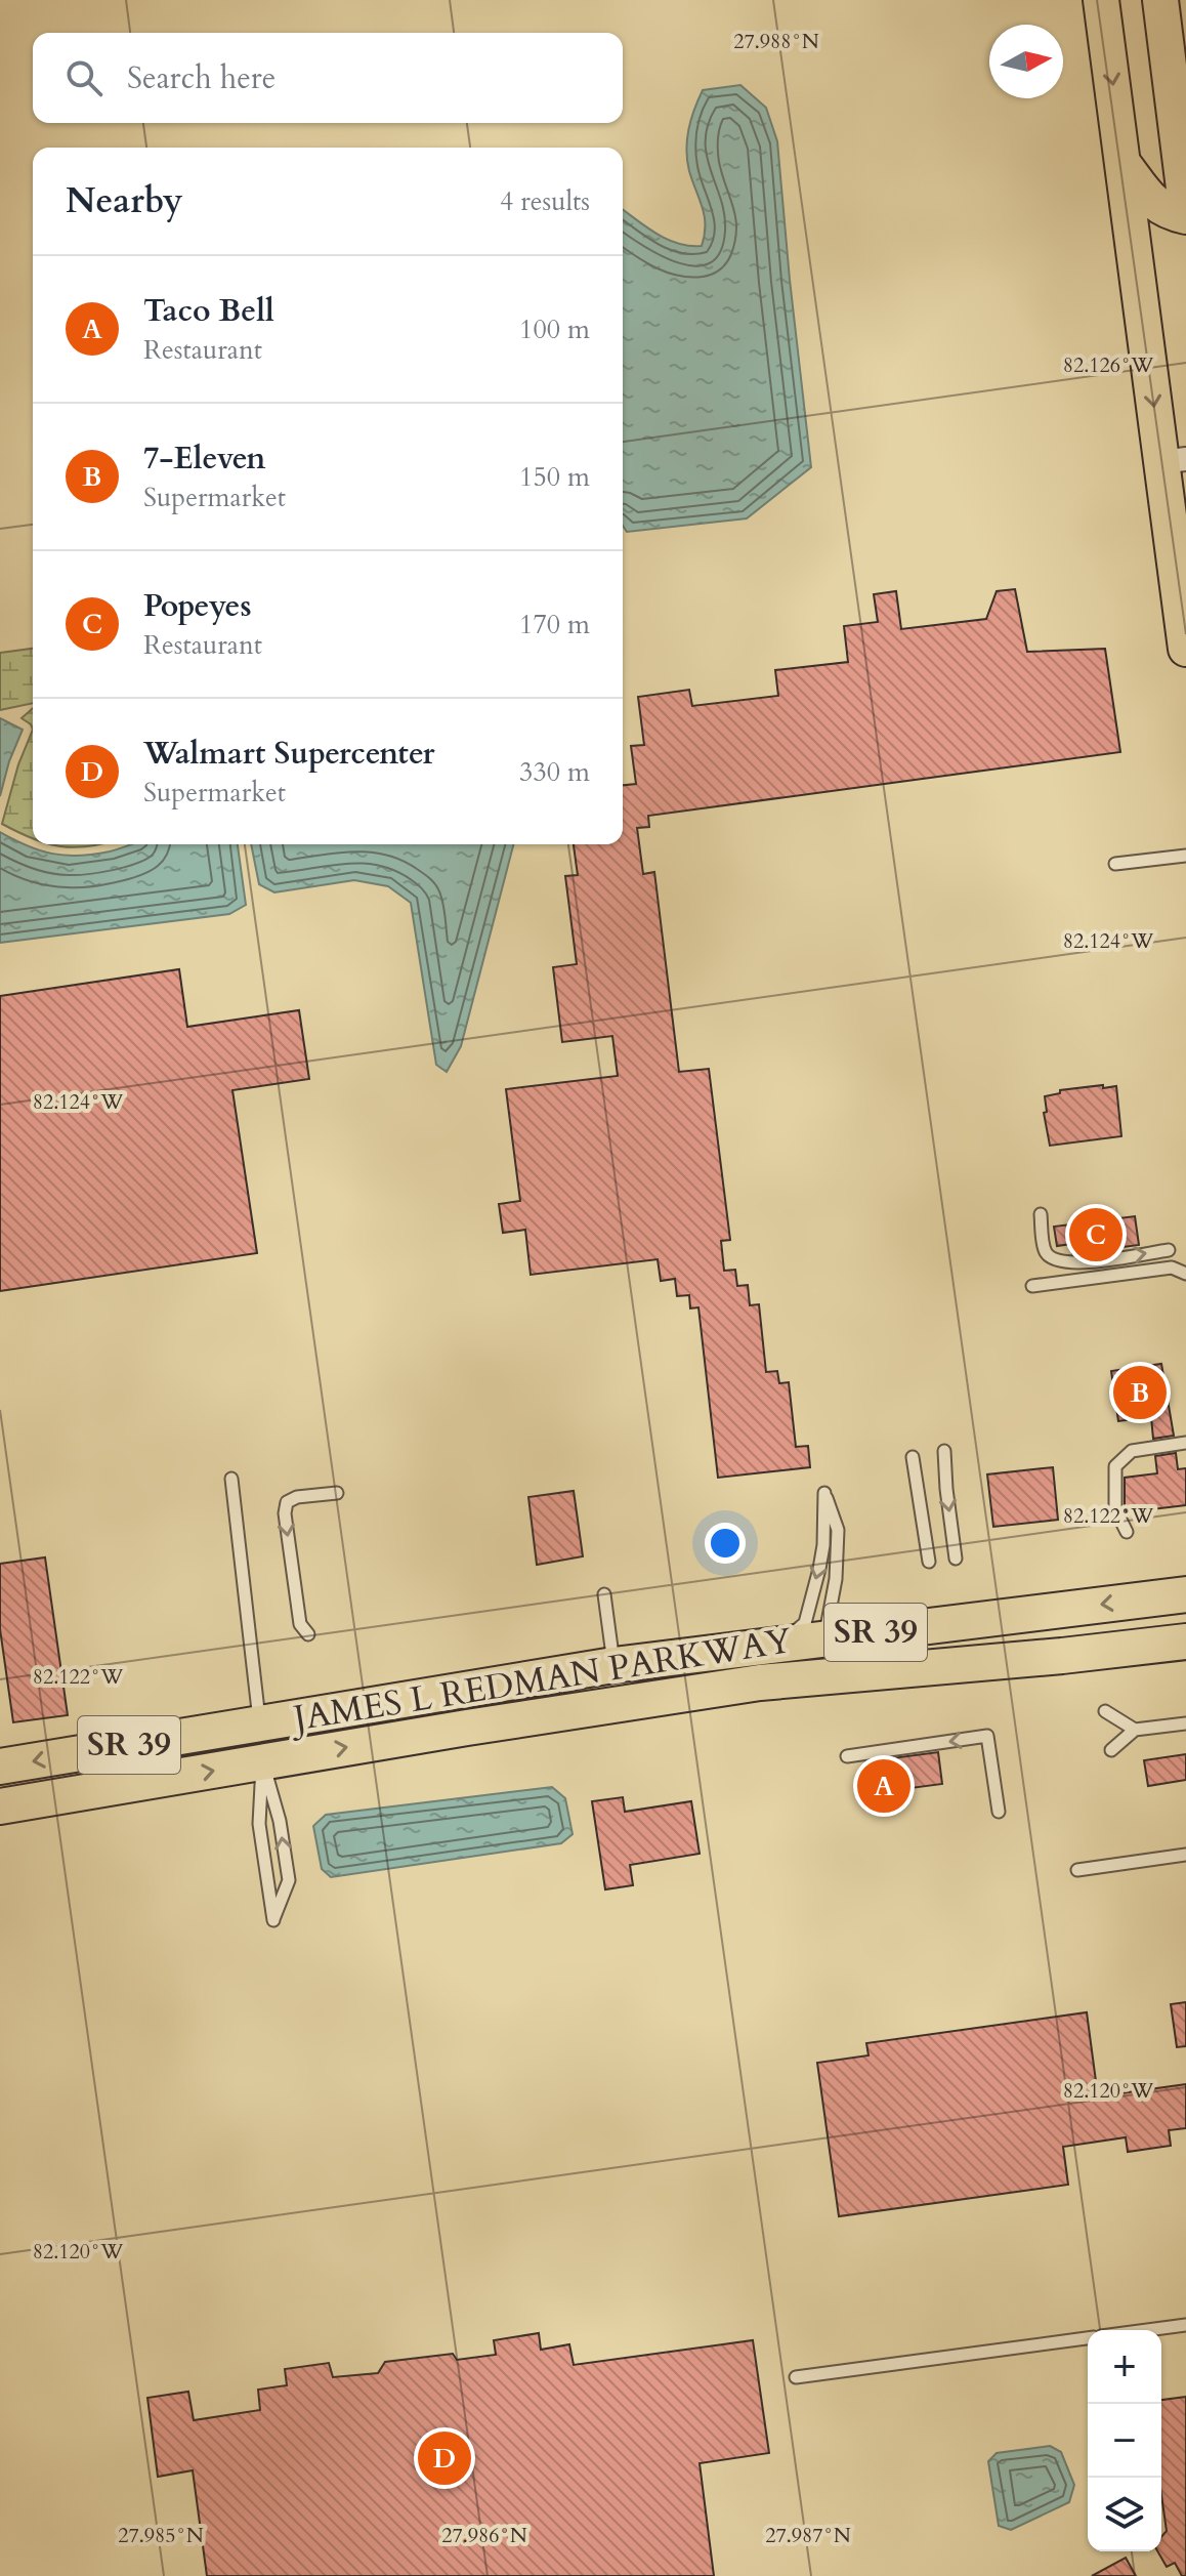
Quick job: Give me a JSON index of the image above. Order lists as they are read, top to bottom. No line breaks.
{"streets":{"main road":["SR 39","JAMES L REDMAN PARKWAY"]},"north":"right","page":{"search":"Search here","heading":["Nearby","4 results"],"list":[{"mark":"A","name":"Taco Bell","note":"Restaurant","value":"100 m"},{"mark":"B","name":"7-Eleven","note":"Supermarket","value":"150 m"},{"mark":"C","name":"Popeyes","note":"Restaurant","value":"170 m"},{"mark":"D","name":"Walmart Supercenter","note":"Supermarket","value":"330 m"}],"pins":["C","B","A","D"],"map_buttons":["+","−"]},"coordinates":["27.988°N","82.126°W","82.124°W","82.122°W","82.120°W","27.985°N","27.986°N","27.987°N"]}
